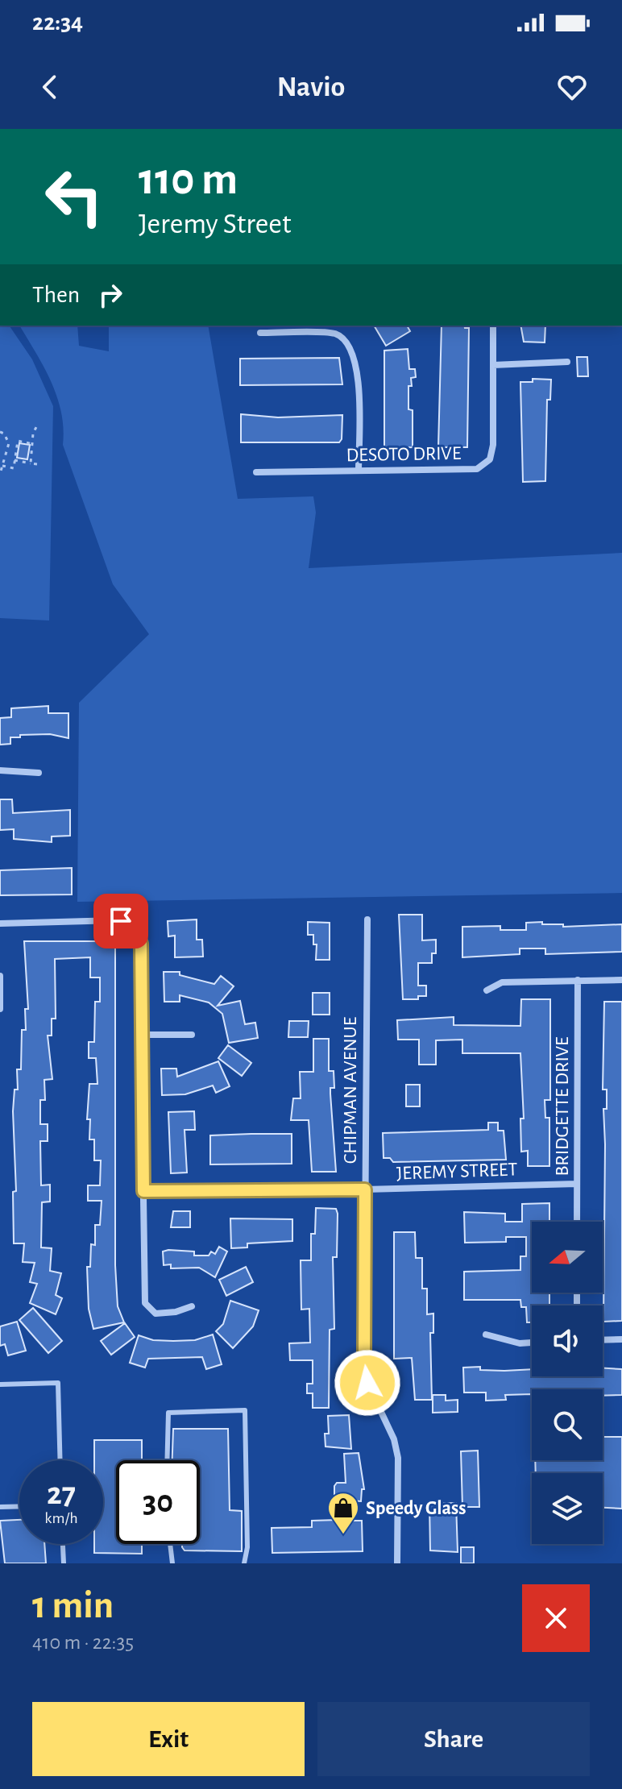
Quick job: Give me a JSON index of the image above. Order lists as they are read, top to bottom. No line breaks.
{"streets":{"street":["DESOTO DRIVE","CHIPMAN AVENUE","BRIDGETTE DRIVE","JEREMY STREET"]},"crossings":[["CHIPMAN AVENUE","JEREMY STREET"],["BRIDGETTE DRIVE","JEREMY STREET"]],"places":{"shop":["Speedy Glass"]},"north":"left","page":{"status":"22:34","header":"Navio","turn":["110 m","Jeremy Street"],"then":"Then","speed":"27 km/h","limit":"30","heading":["1 min","410 m · 22:35"],"buttons":["Exit","Share"]}}
